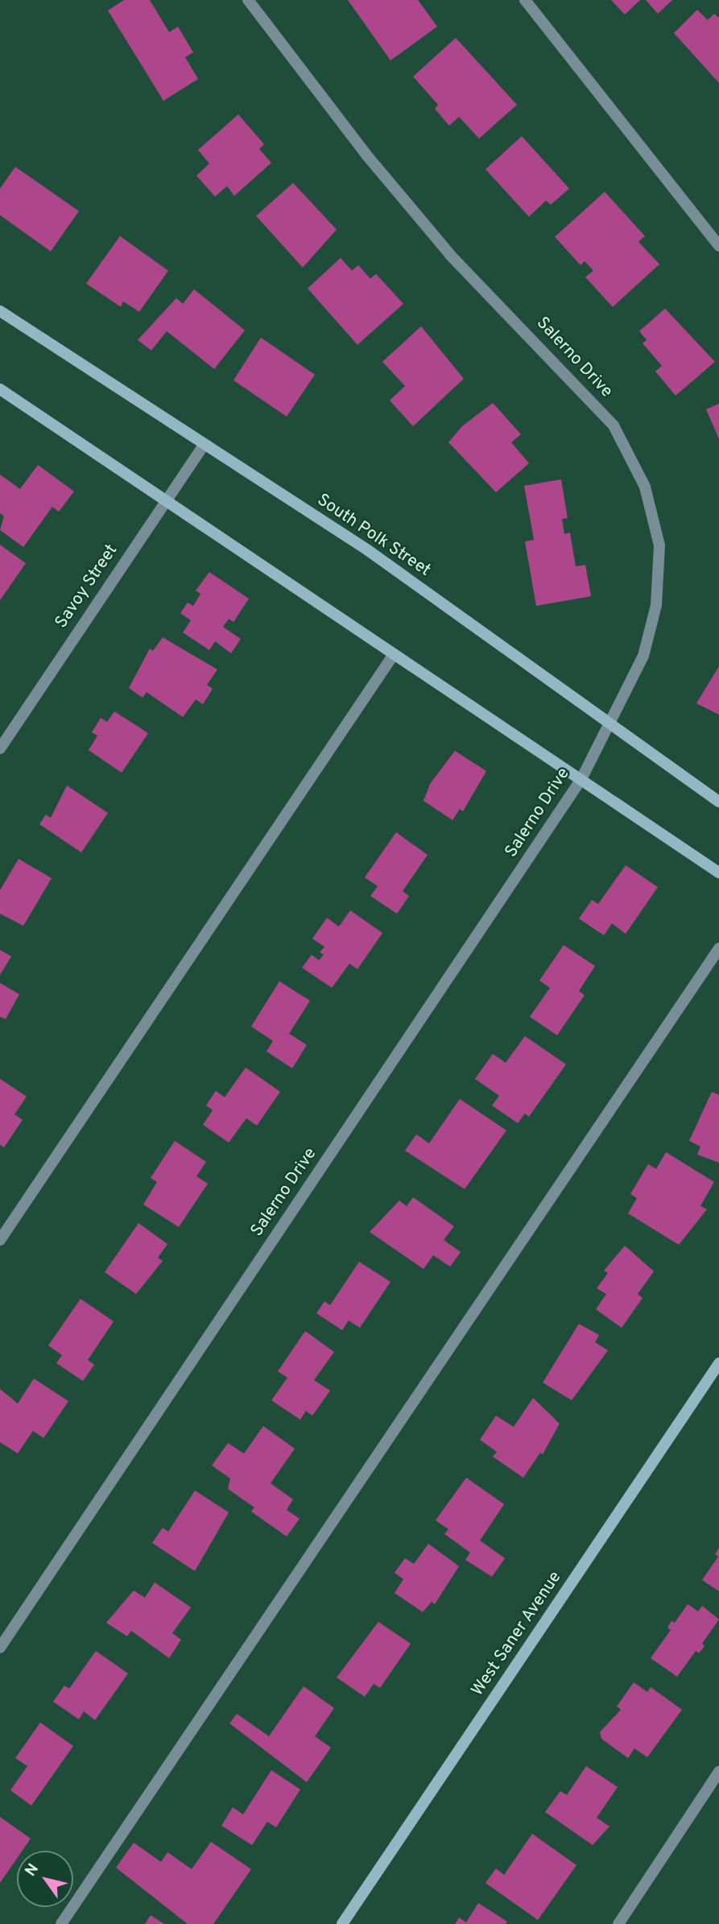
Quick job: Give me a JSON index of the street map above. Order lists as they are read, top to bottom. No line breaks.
{"streets":{"main road":["South Polk Street","West Saner Avenue"],"street":["Salerno Drive","Savoy Street"]},"crossings":[["Salerno Drive","South Polk Street"],["South Polk Street","Savoy Street"]],"north":"top left"}
